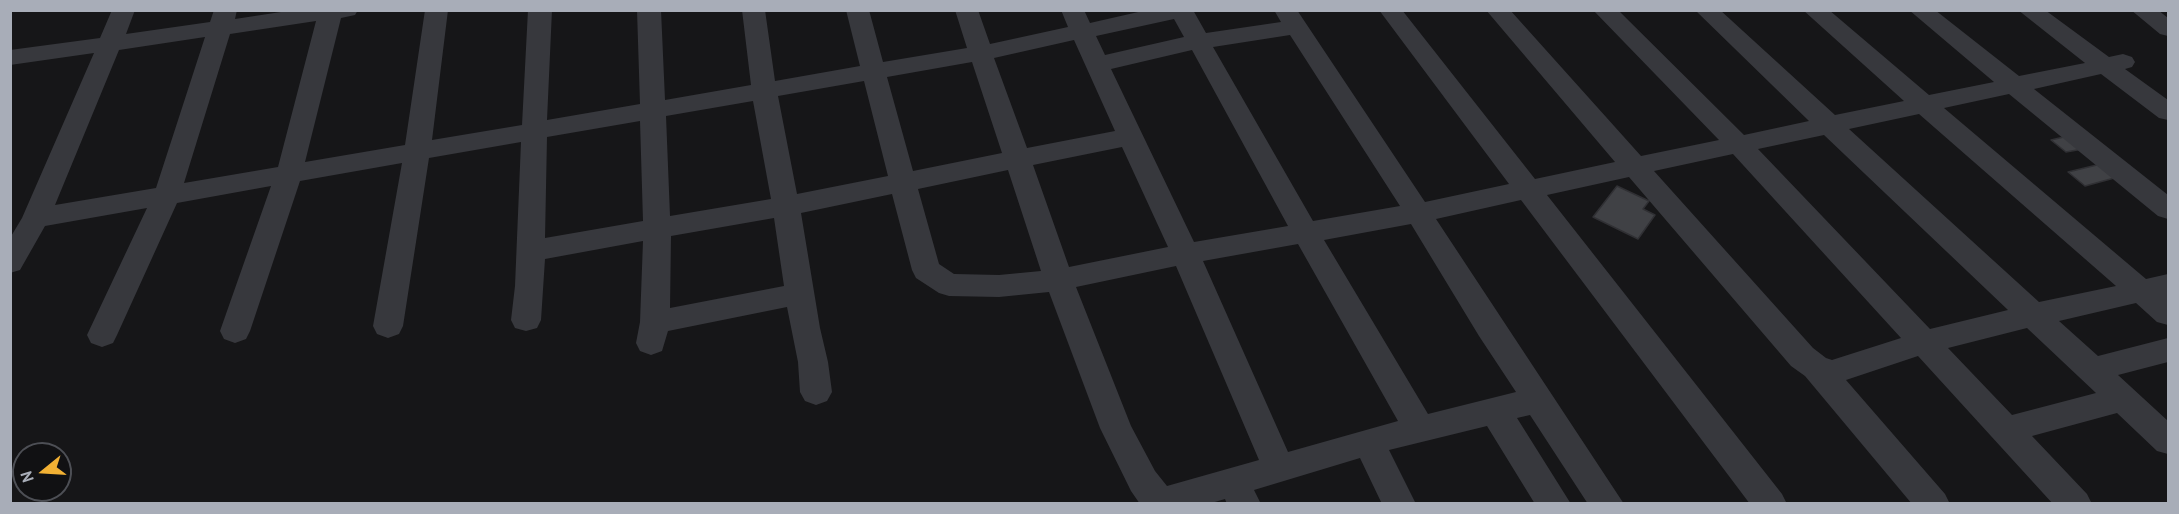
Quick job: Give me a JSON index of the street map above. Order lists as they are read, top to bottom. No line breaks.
{"north":"left"}
